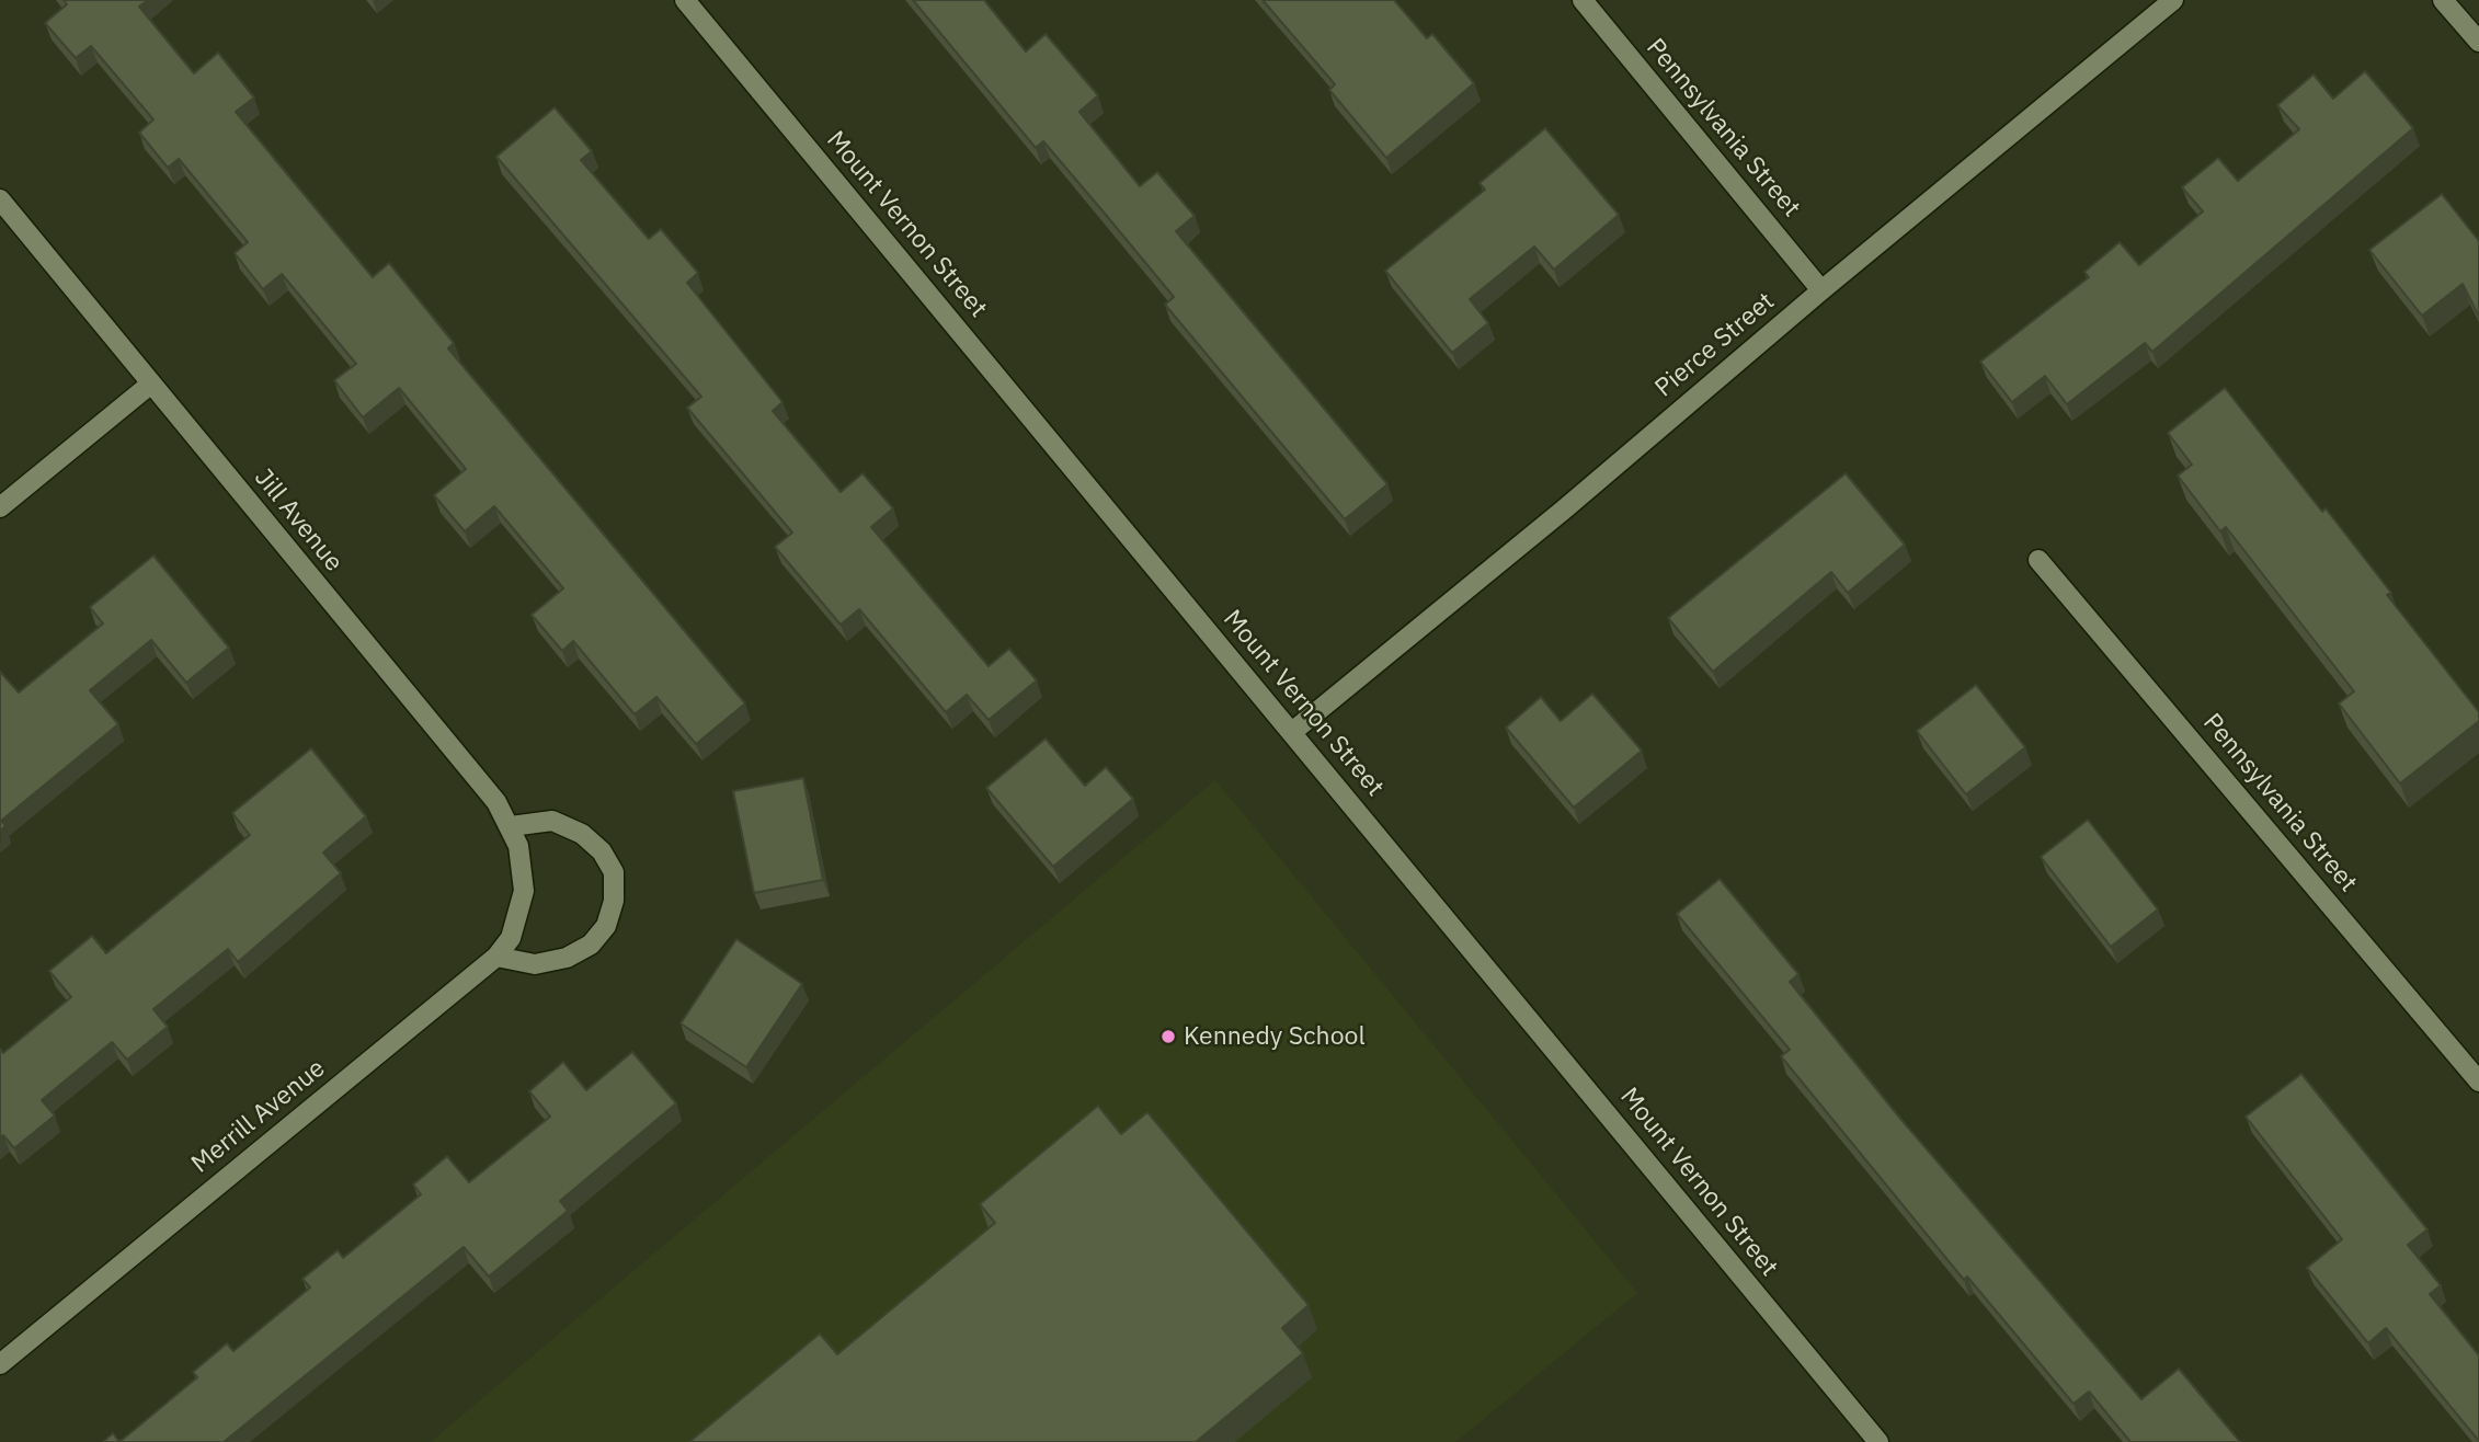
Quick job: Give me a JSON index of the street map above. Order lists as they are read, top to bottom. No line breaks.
{"streets":{"street":["Pennsylvania Street","Mount Vernon Street","Pierce Street","Jill Avenue","Merrill Avenue"]},"crossings":[["Pennsylvania Street","Pierce Street"],["Mount Vernon Street","Pierce Street"],["Jill Avenue","Merrill Avenue"]],"places":["Kennedy School"]}
